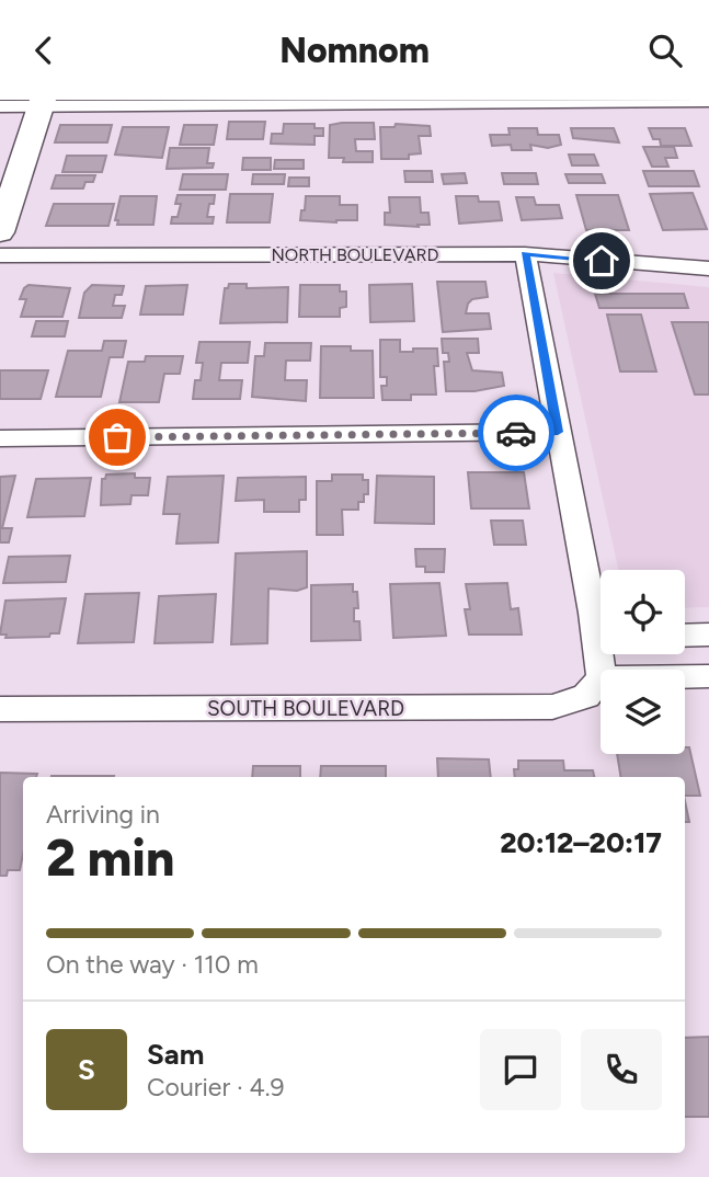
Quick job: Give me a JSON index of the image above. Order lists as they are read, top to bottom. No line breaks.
{"streets":{"street":["NORTH BOULEVARD","SOUTH BOULEVARD"]},"page":{"header":"Nomnom","heading":["2 min","Arriving in","20:12–20:17"],"panel":["Sam","Courier · 4.9"],"bar":"On the way · 110 m","round":"S"}}
